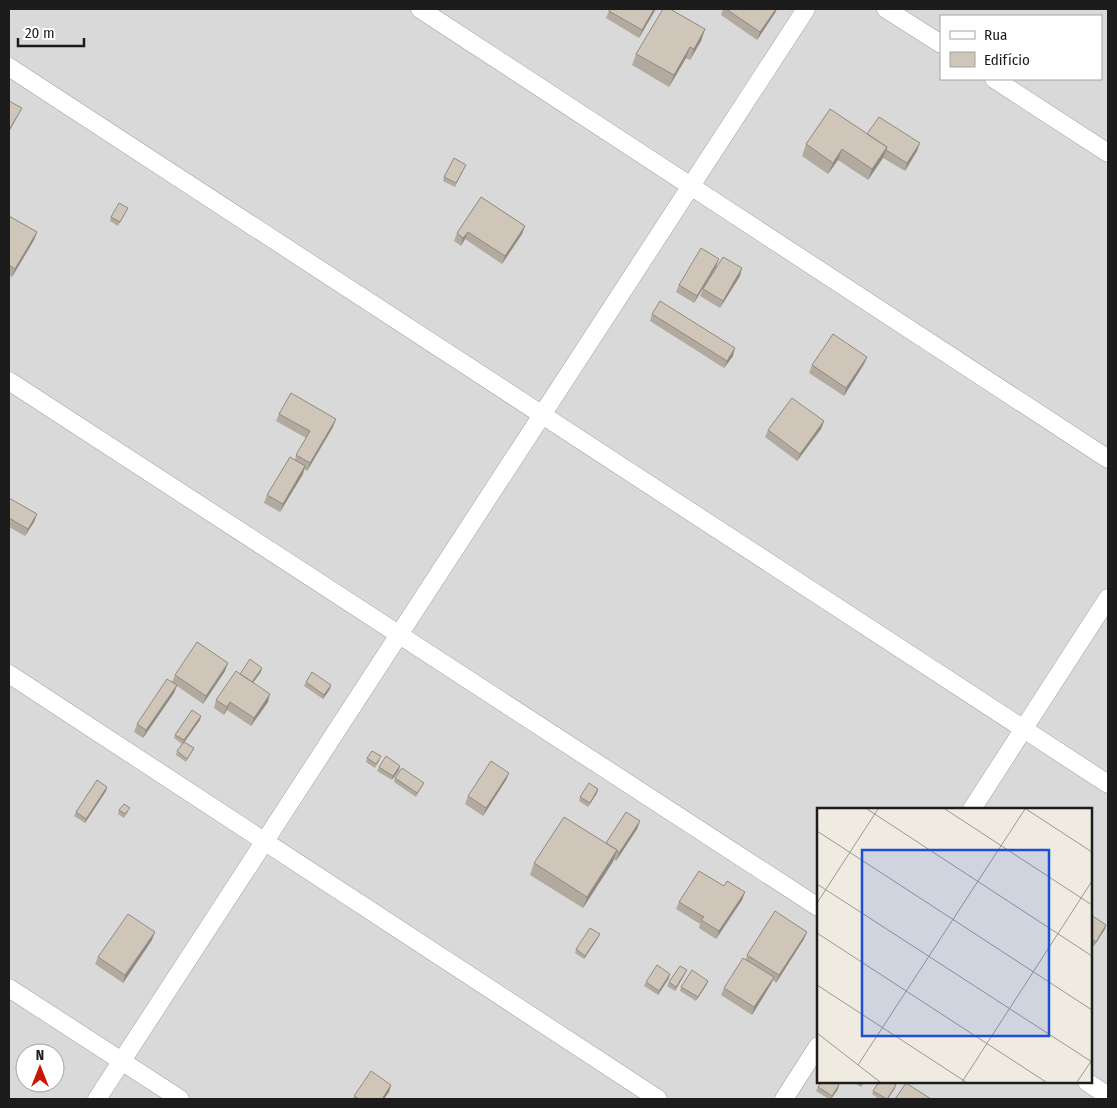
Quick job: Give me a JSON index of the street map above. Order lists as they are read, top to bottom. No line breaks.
{"legend":["Rua","Edifício"],"scale_bar":"20 m","north":"top"}
